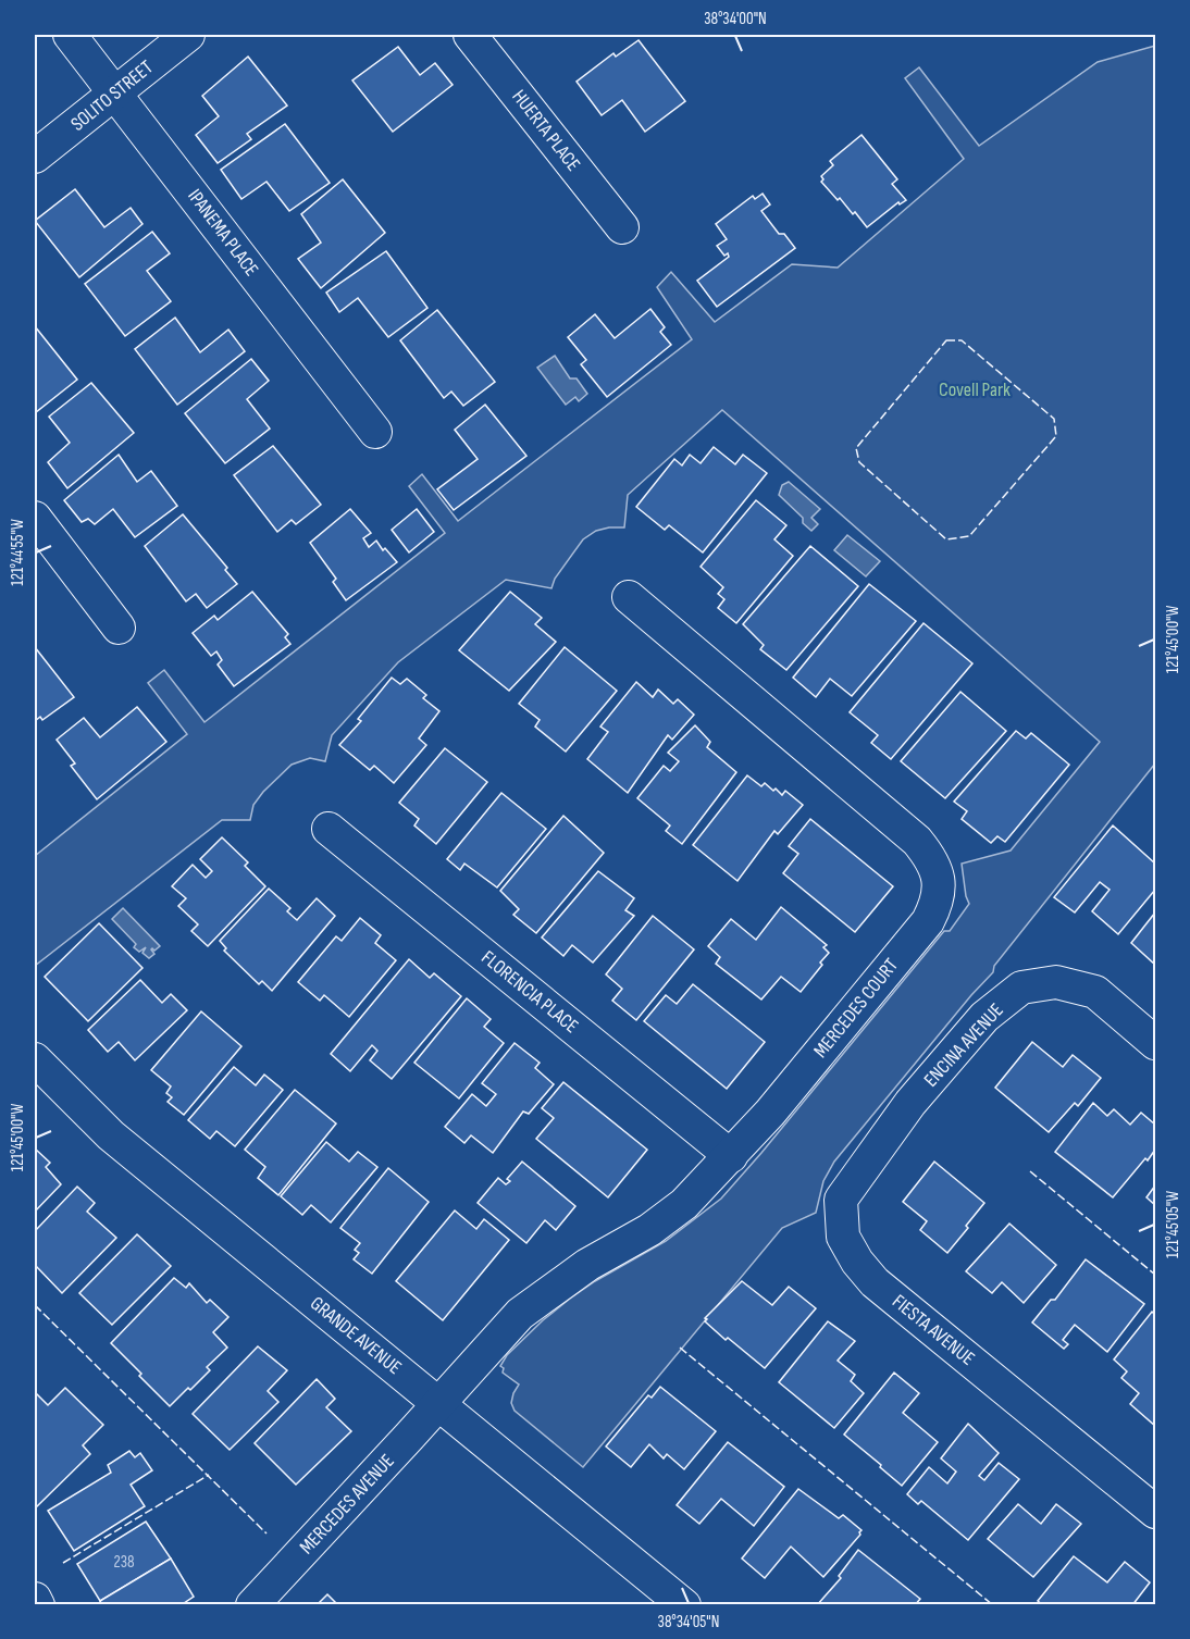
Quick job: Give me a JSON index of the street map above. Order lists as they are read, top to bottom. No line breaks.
{"streets":{"street":["SOLITO STREET","HUERTA PLACE","IPANEMA PLACE","FLORENCIA PLACE","MERCEDES COURT","ENCINA AVENUE","FIESTA AVENUE","GRANDE AVENUE","MERCEDES AVENUE"]},"crossings":[["SOLITO STREET","IPANEMA PLACE"],["FLORENCIA PLACE","MERCEDES COURT"],["MERCEDES COURT","GRANDE AVENUE"],["MERCEDES COURT","MERCEDES AVENUE"],["ENCINA AVENUE","FIESTA AVENUE"],["GRANDE AVENUE","MERCEDES AVENUE"]],"parks":["Covell Park"],"house_numbers":["238"],"coordinates":["38°34'00\"N","121°44'55\"W","121°45'00\"W","121°45'05\"W","38°34'05\"N"]}
